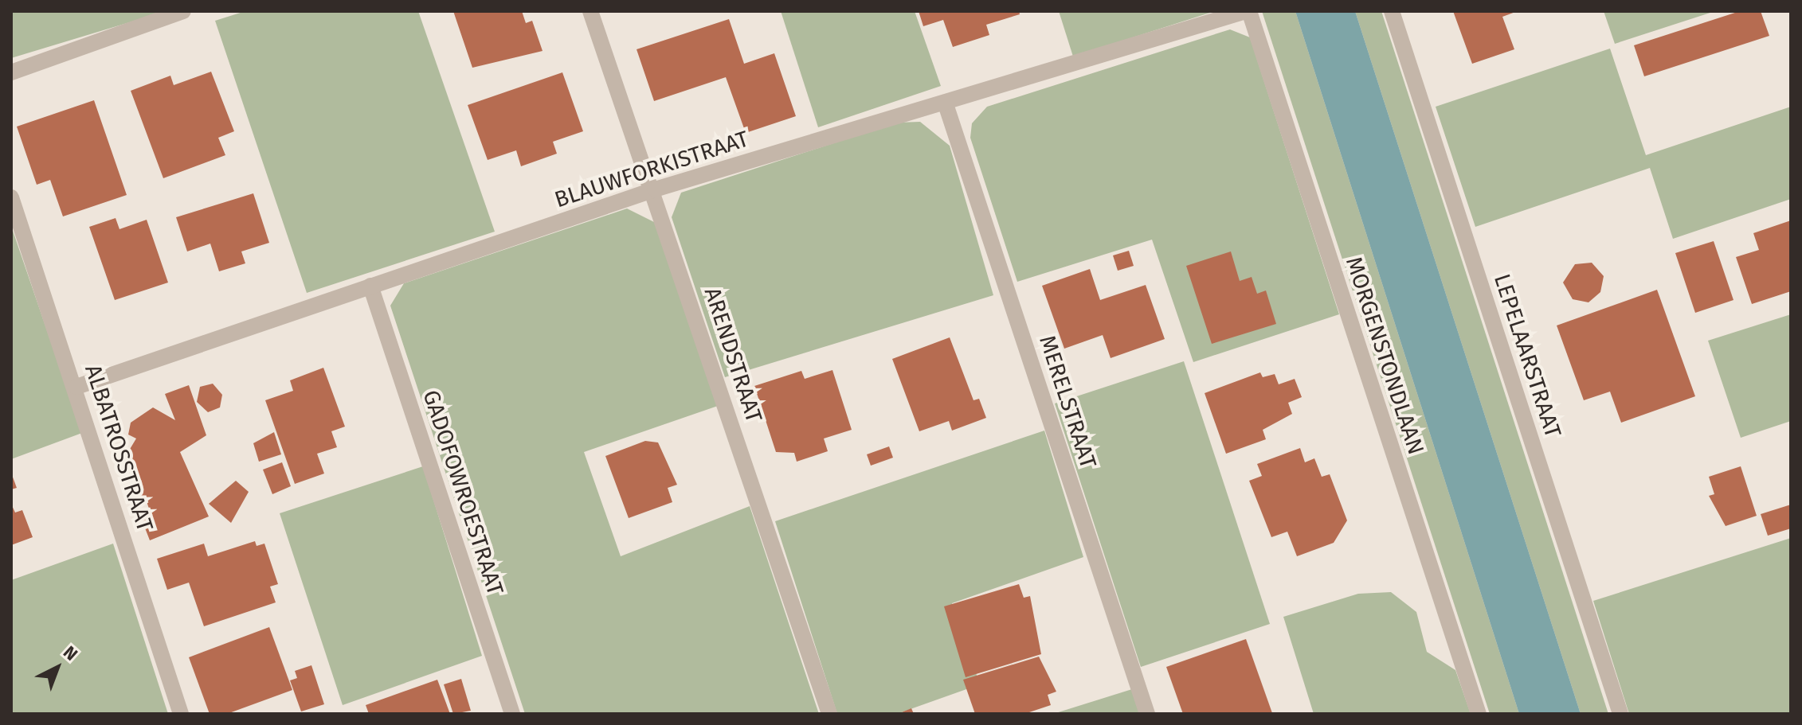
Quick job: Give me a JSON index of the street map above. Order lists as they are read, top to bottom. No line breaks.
{"streets":{"street":["BLAUWFORKISTRAAT","ARENDSTRAAT","MORGENSTONDLAAN","LEPELAARSTRAAT","MERELSTRAAT","ALBATROSSTRAAT","GADOFOWROESTRAAT"]},"crossings":[["BLAUWFORKISTRAAT","ARENDSTRAAT"],["BLAUWFORKISTRAAT","MORGENSTONDLAAN"],["BLAUWFORKISTRAAT","MERELSTRAAT"],["BLAUWFORKISTRAAT","ALBATROSSTRAAT"],["BLAUWFORKISTRAAT","GADOFOWROESTRAAT"]],"north":"top right"}
